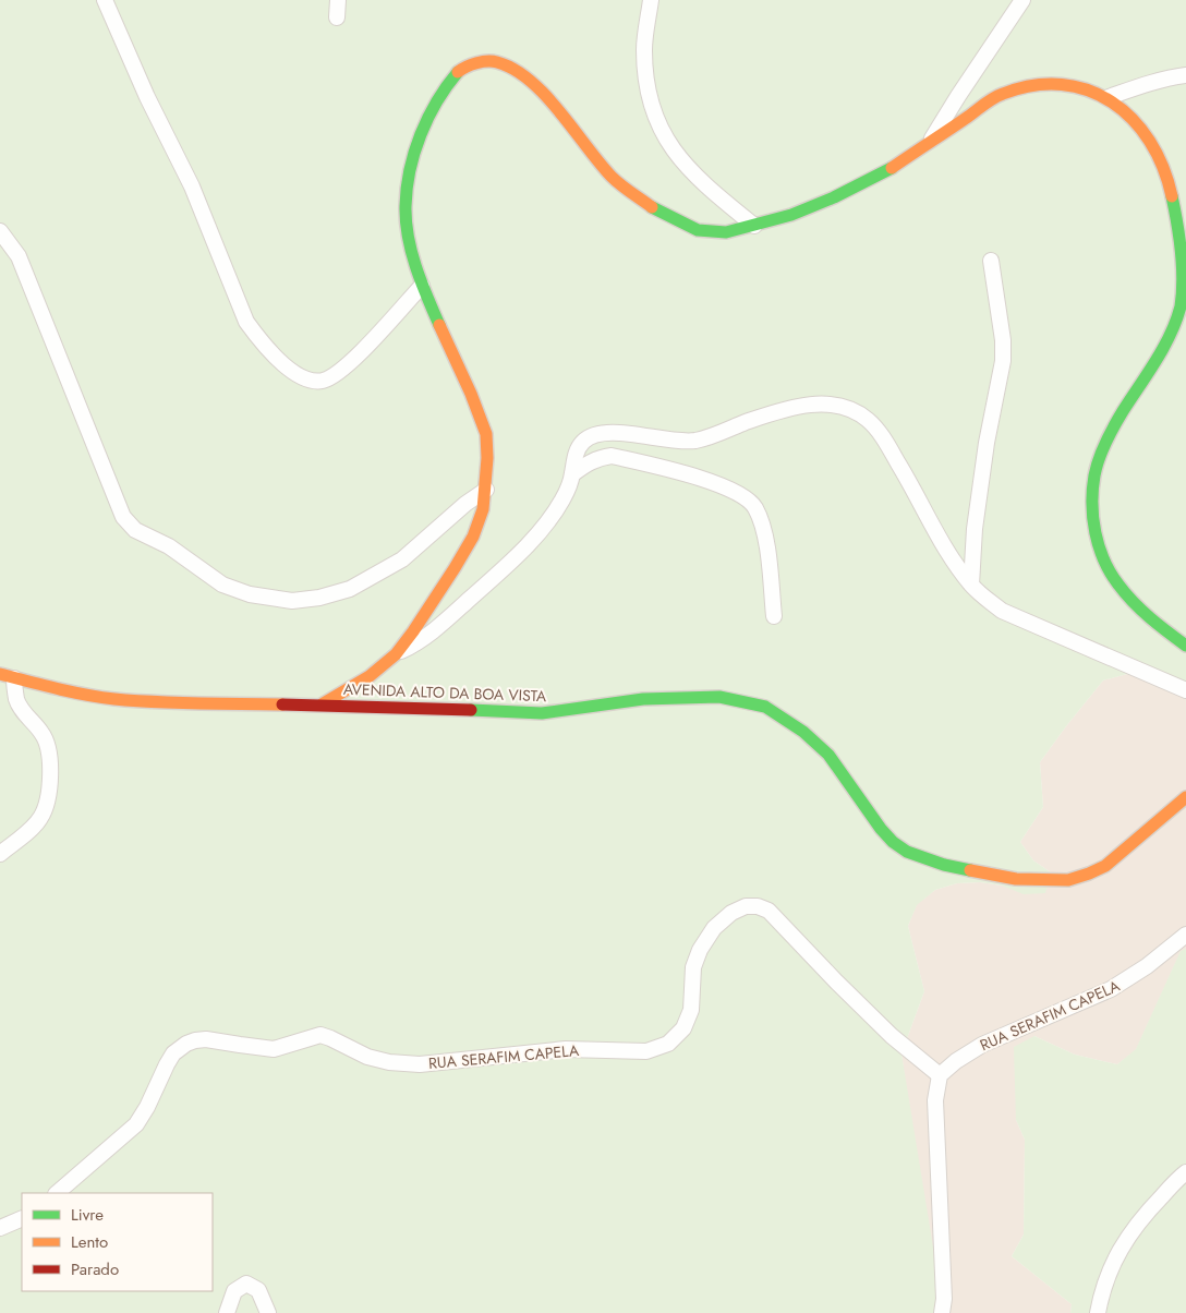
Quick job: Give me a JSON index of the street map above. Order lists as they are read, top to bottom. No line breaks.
{"streets":{"street":["AVENIDA ALTO DA BOA VISTA","RUA SERAFIM CAPELA"]},"legend":["Livre","Lento","Parado"]}
